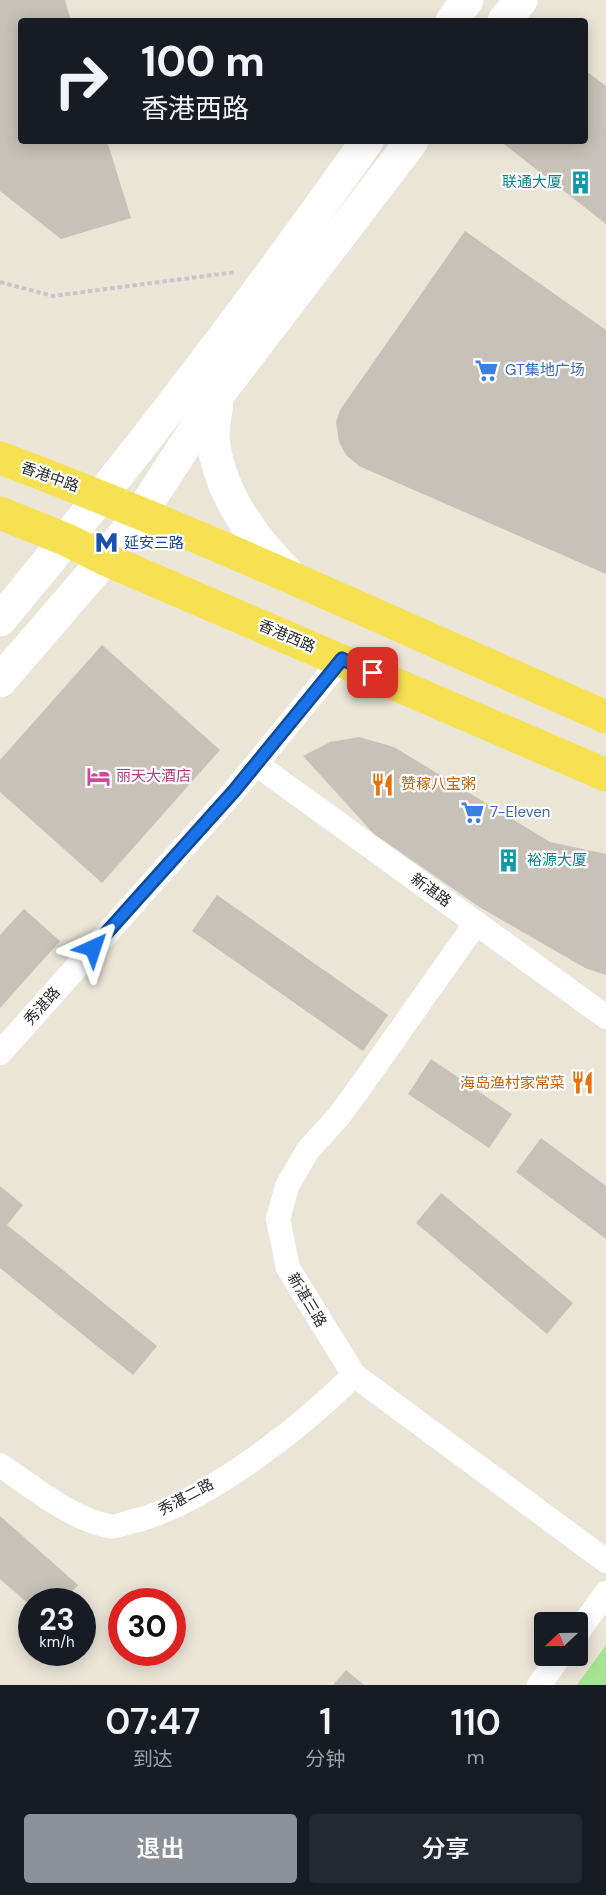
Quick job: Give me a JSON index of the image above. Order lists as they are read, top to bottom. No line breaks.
{"streets":{"main road":["香港中路","香港西路"],"street":["新湛路","秀湛路","新湛三路","秀湛二路"]},"crossings":[["香港西路","秀湛路"],["新湛路","秀湛路"],["新湛路","新湛三路"],["新湛三路","秀湛二路"]],"places":{"building":["联通大厦","裕源大厦"],"supermarket":["GT集地广场","7-Eleven"],"metro station":["延安三路"],"hotel":["丽天大酒店"],"restaurant":["赞稼八宝粥","海岛渔村家常菜"]},"north":"left","page":{"turn":["100 m","香港西路"],"speed":"23 km/h","limit":"30","eta":["07:47","到达","1","分钟","110","m"],"buttons":["退出","分享"]}}
